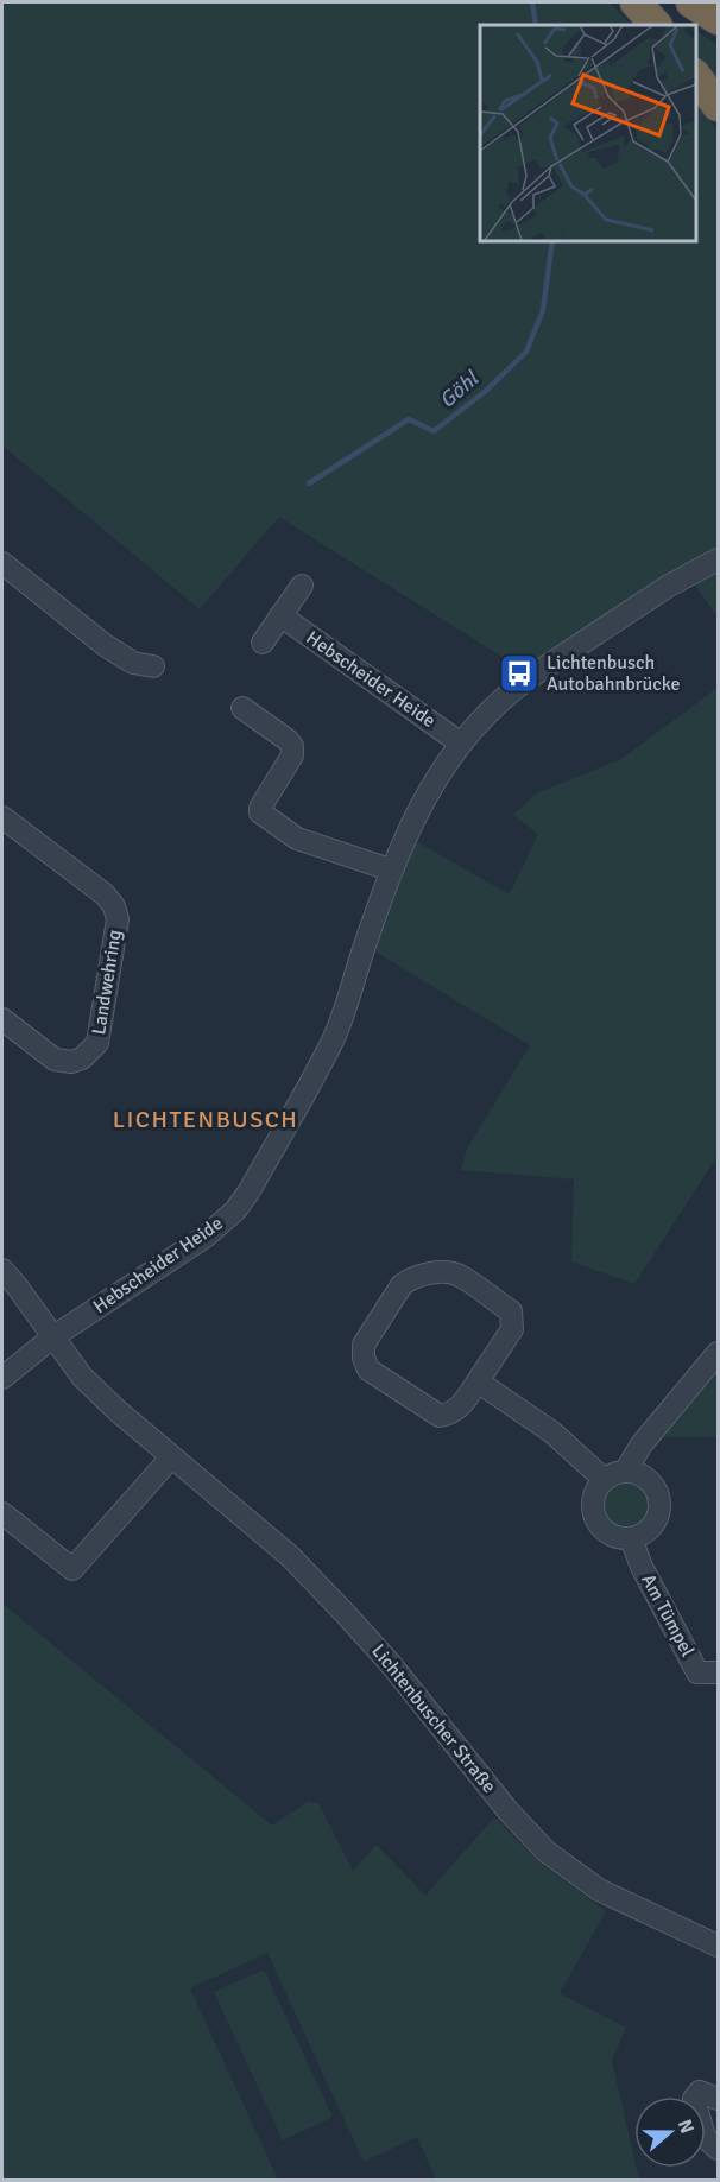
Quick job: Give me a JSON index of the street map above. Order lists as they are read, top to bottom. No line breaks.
{"streets":{"street":["Hebscheider Heide","Landwehring","Am Tümpel","Lichtenbuscher Straße"]},"crossings":[["Hebscheider Heide","Lichtenbuscher Straße"]],"districts":["LICHTENBUSCH"],"water":["Göhl"],"places":{"bus stop":["Lichtenbusch Autobahnbrücke"]},"north":"right"}
